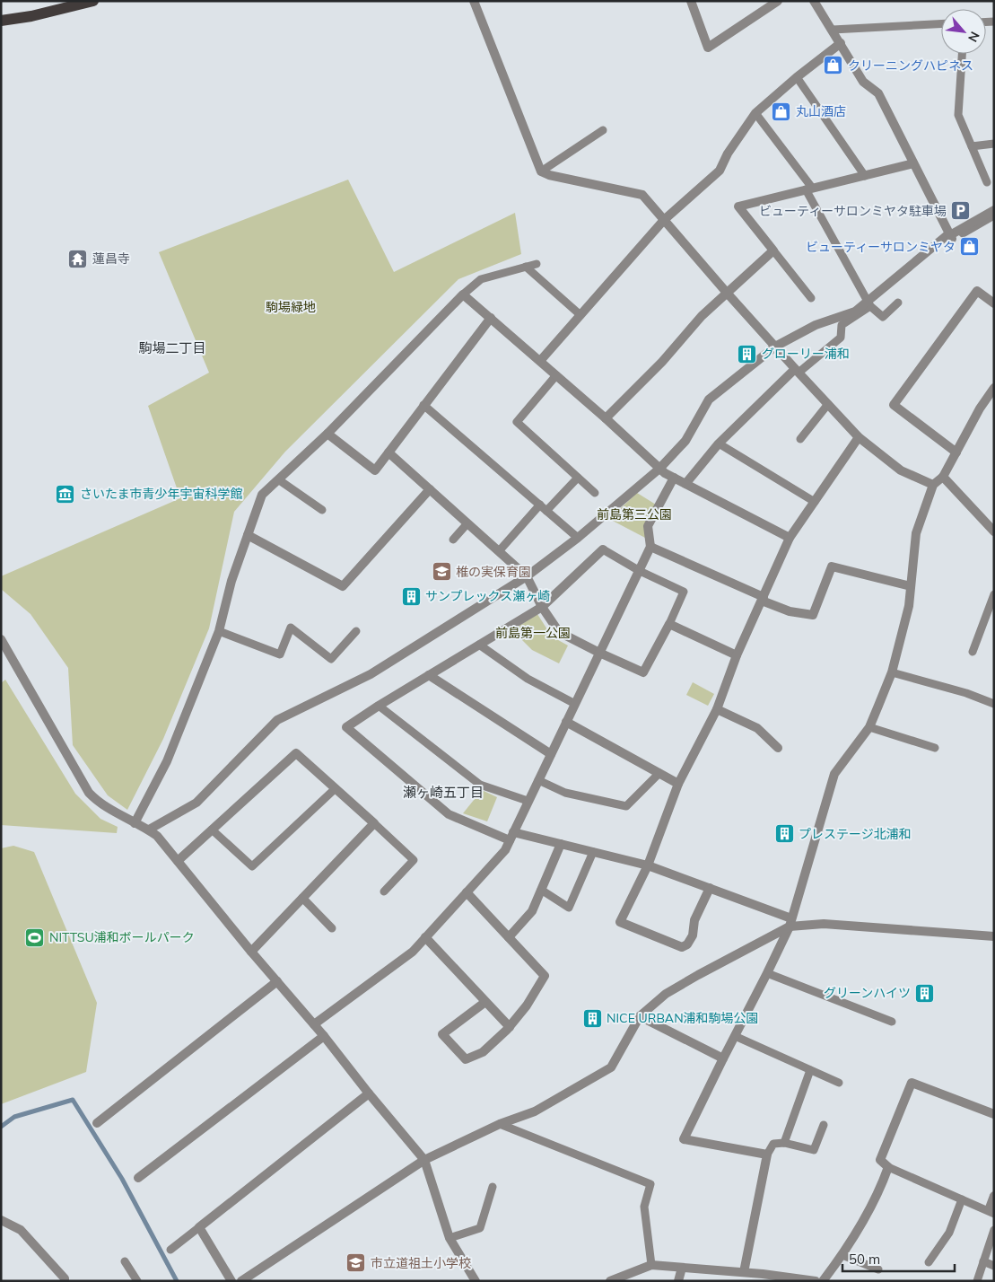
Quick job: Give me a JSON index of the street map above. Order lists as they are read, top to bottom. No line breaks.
{"districts":["駒場二丁目","瀬ヶ崎五丁目"],"parks":["駒場緑地","前島第三公園","前島第一公園"],"places":{"shop":["クリーニングハピネス","丸山酒店","ビューティーサロンミヤタ"],"parking":["ビューティーサロンミヤタ駐車場"],"temple":["蓮昌寺"],"building":["グローリー浦和","サンプレックス瀬ヶ崎","プレステージ北浦和","グリーンハイツ","NICE URBAN浦和駒場公園"],"museum":["さいたま市青少年宇宙科学館"],"school or university":["椎の実保育園","市立道祖土小学校"],"sports":["NITTSU浦和ボールパーク"]},"scale_bar":"50 m","north":"bottom right"}
